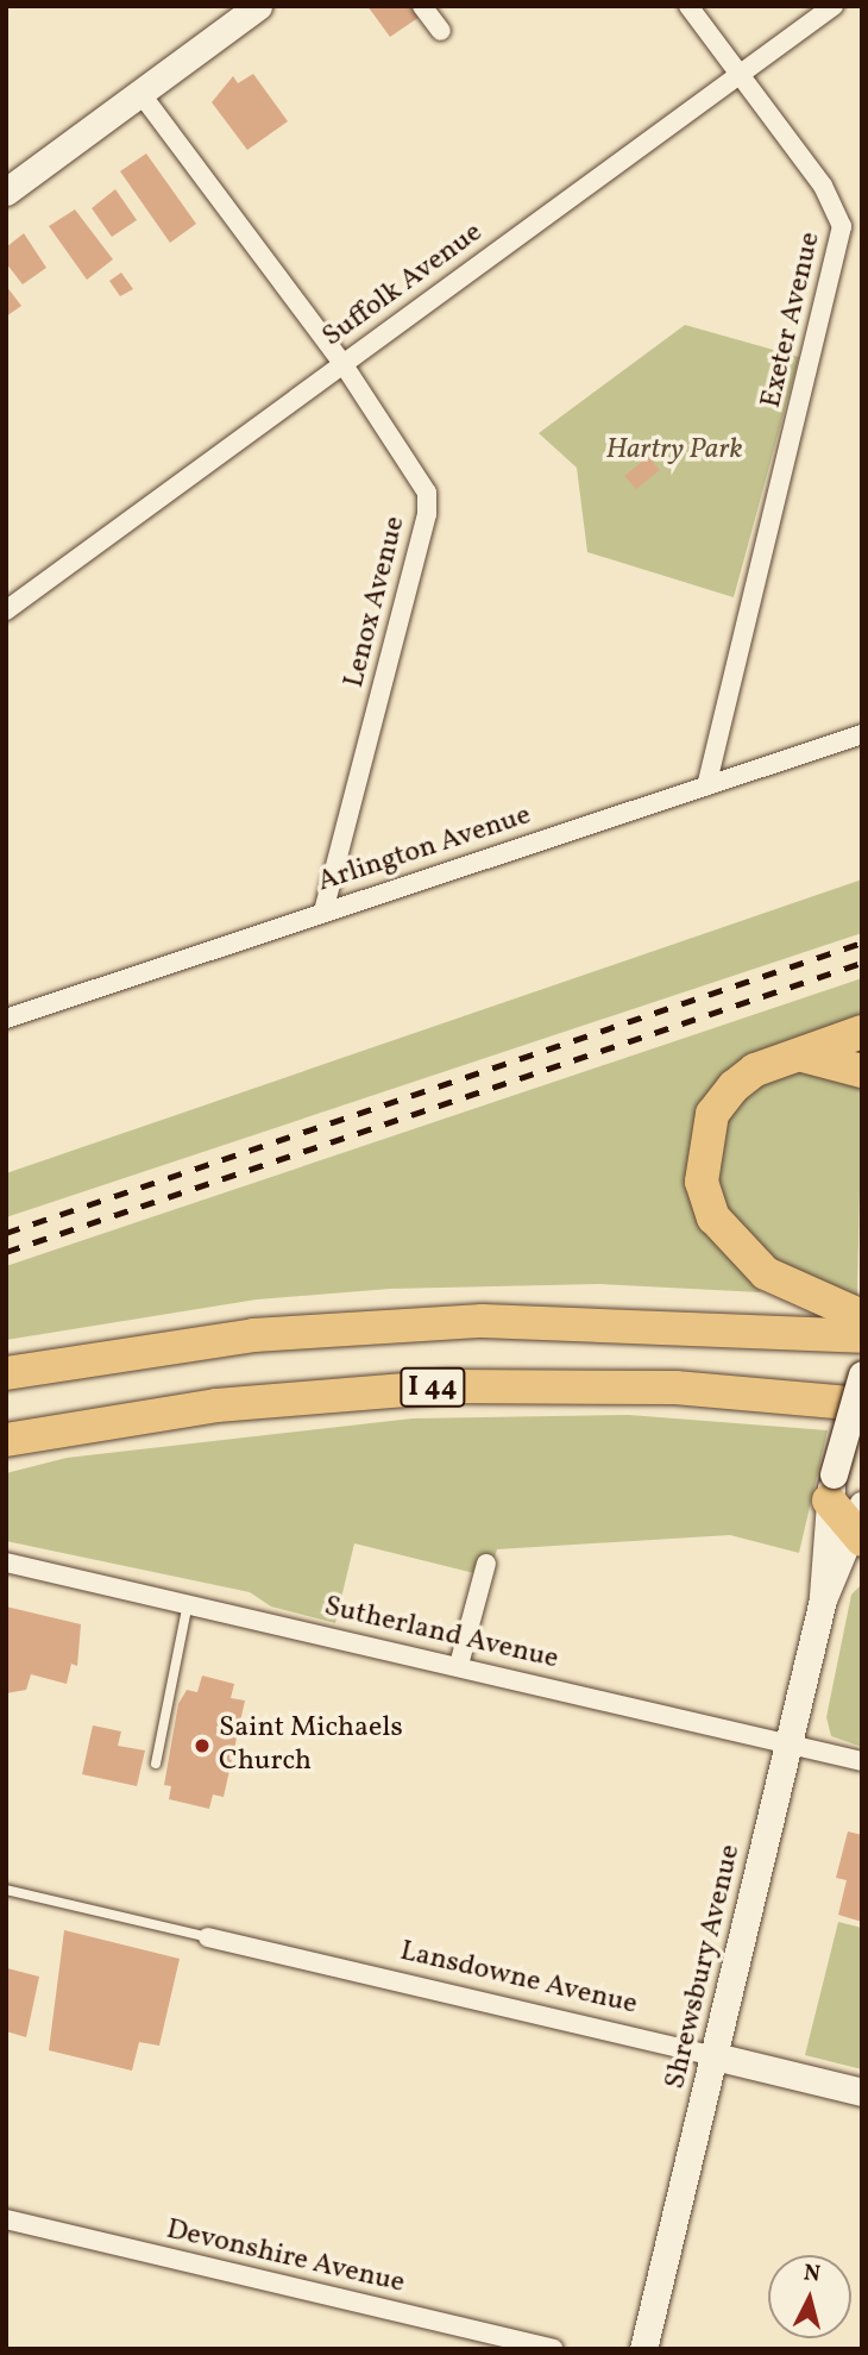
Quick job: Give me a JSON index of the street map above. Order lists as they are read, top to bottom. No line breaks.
{"streets":{"highway":["I 44"],"main road":["Shrewsbury Avenue","Lansdowne Avenue"],"street":["Suffolk Avenue","Exeter Avenue","Lenox Avenue","Arlington Avenue","Sutherland Avenue","Devonshire Avenue"]},"crossings":[["Suffolk Avenue","Exeter Avenue"],["Suffolk Avenue","Lenox Avenue"],["Exeter Avenue","Arlington Avenue"],["Lenox Avenue","Arlington Avenue"],["Sutherland Avenue","Shrewsbury Avenue"],["Shrewsbury Avenue","Lansdowne Avenue"]],"parks":["Hartry Park"],"places":["Saint Michaels Church"],"north":"top"}
